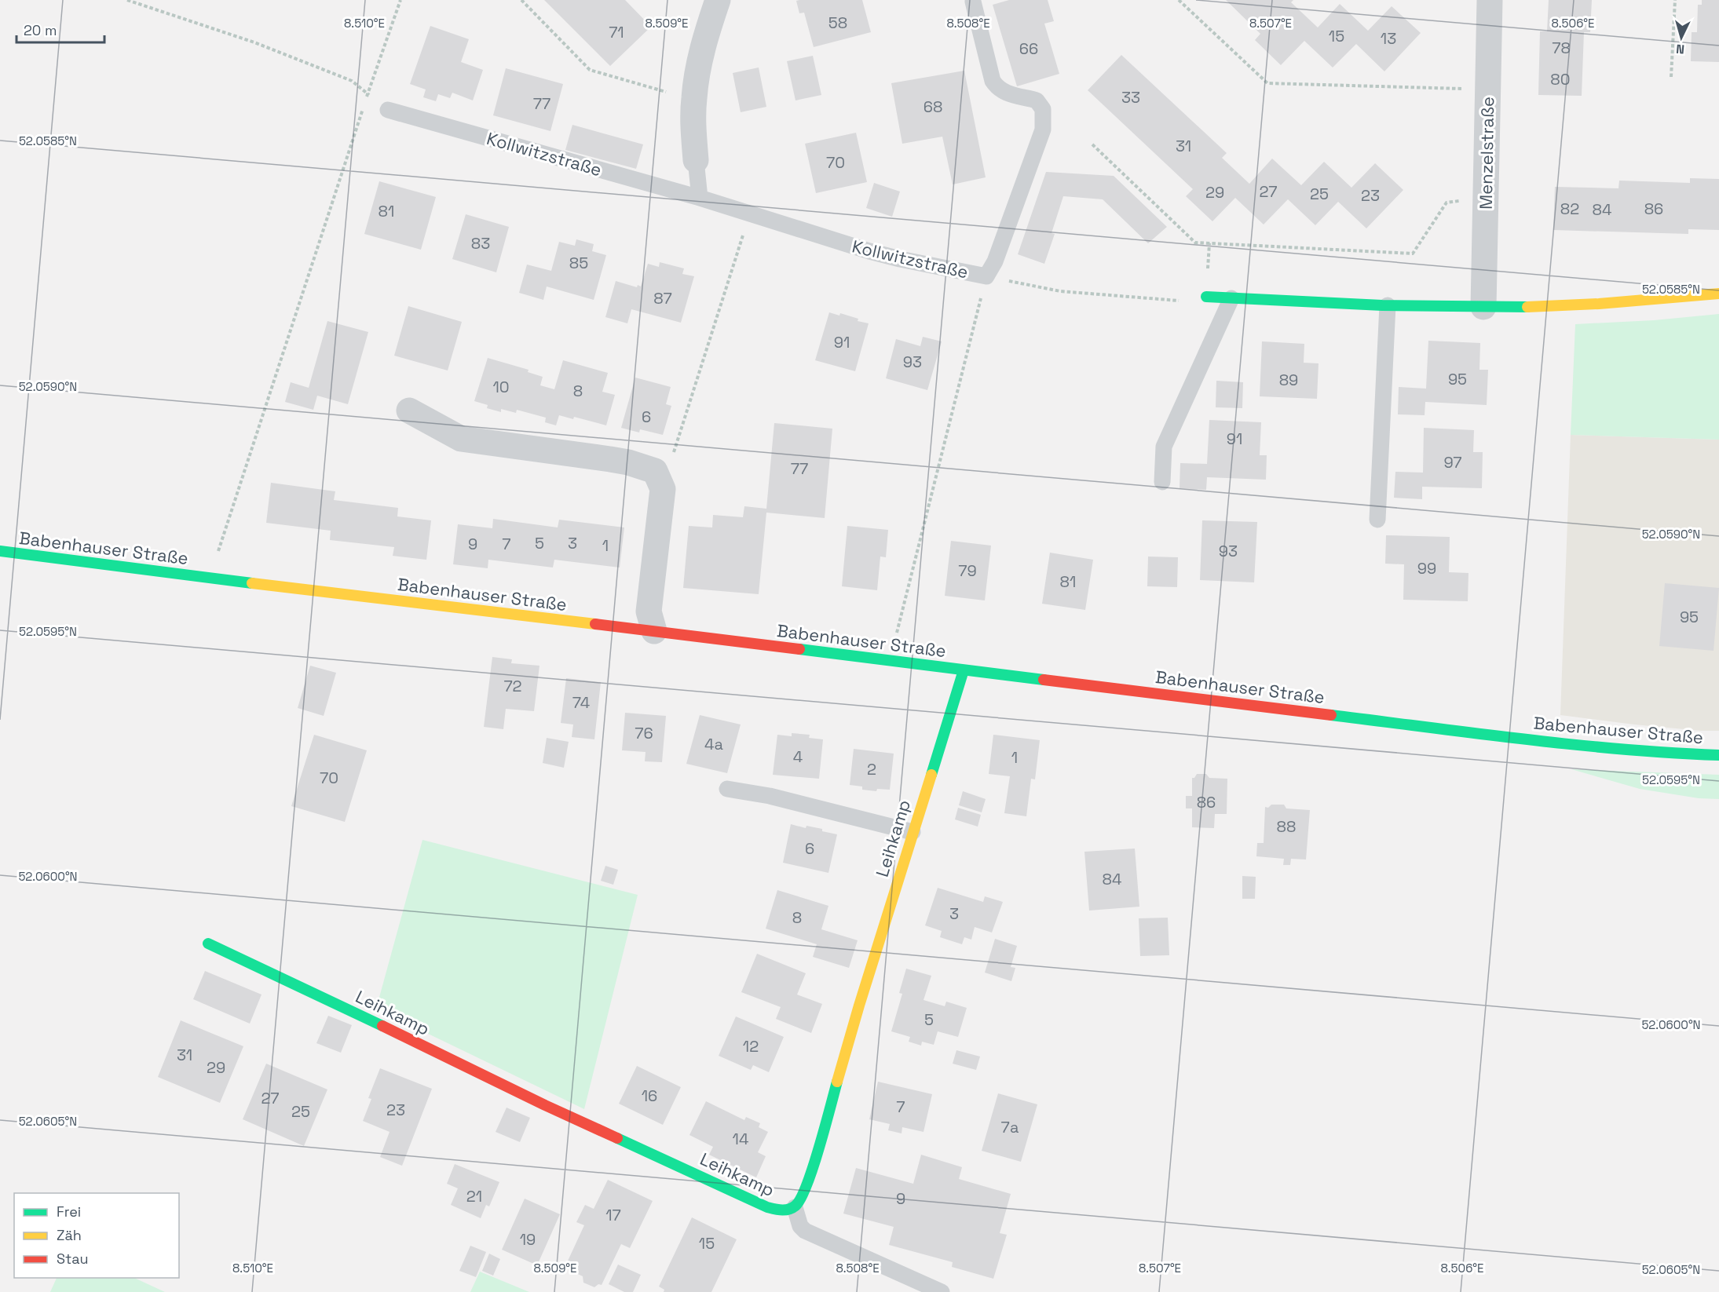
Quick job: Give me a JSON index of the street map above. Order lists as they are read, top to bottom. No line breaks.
{"streets":{"street":["Menzelstraße","Babenhauser Straße","Leihkamp"],"lane":["Kollwitzstraße"]},"crossings":[["Babenhauser Straße","Leihkamp"]],"house_numbers":["58","71","15","13","78","66","80","33","77","68","31","70","27","29","25","23","82","86","84","81","83","85","87","91","93","95","89","10","8","6","91","97","77","5","3","9","7","1","93","99","79","81","95","72","74","76","4a","4","1","2","70","86","88","6","84","3","8","5","12","31","29","16","27","7","23","25","7a","14","21","9","17","19","15"],"legend":["Frei","Zäh","Stau"],"scale_bar":"20 m","north":"bottom","coordinates":["8.510°E","8.509°E","8.508°E","8.507°E","8.506°E","52.0585°N","52.0590°N","52.0595°N","52.0600°N","52.0605°N"]}
